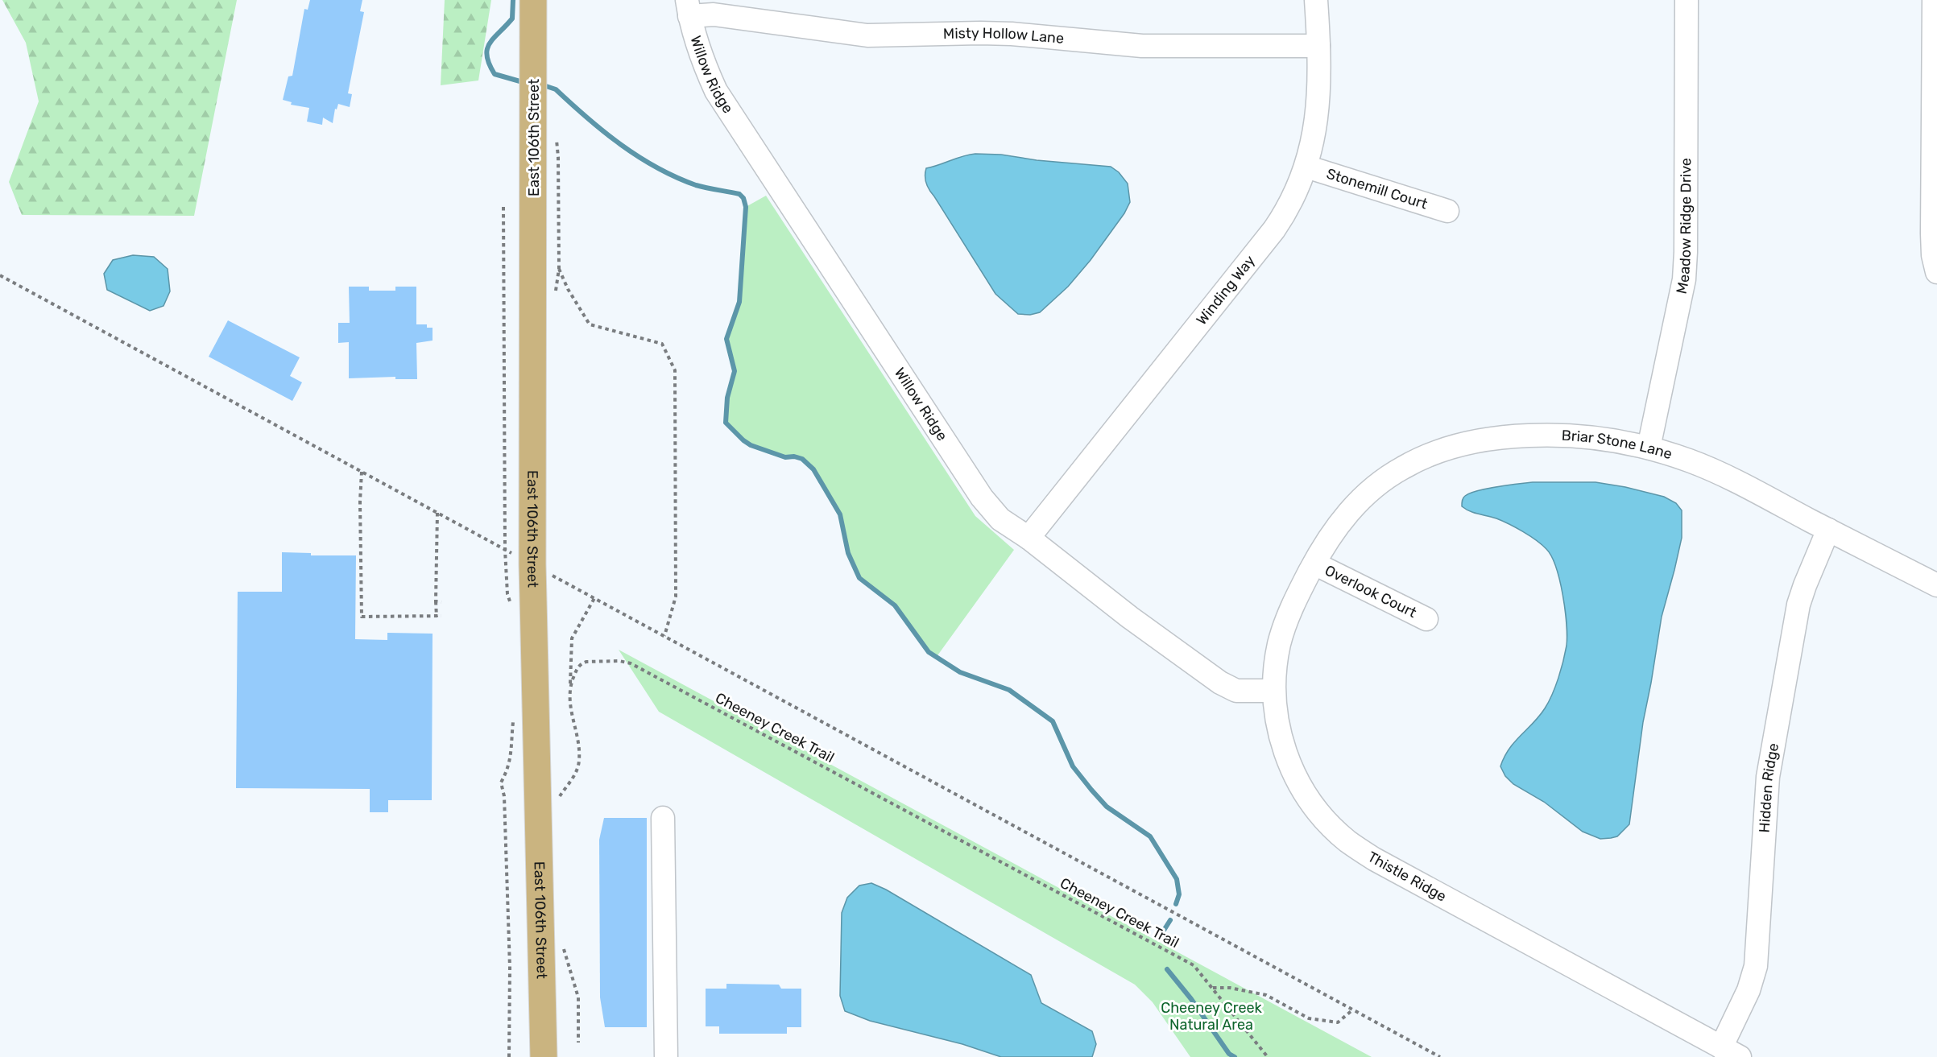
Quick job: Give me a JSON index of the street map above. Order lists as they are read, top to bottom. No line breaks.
{"streets":{"main road":["East 106th Street"],"street":["Misty Hollow Lane","Willow Ridge","Stonemill Court","Meadow Ridge Drive","Winding Way","Briar Stone Lane","Overlook Court","Hidden Ridge","Thistle Ridge"],"path":["Cheeney Creek Trail"]},"crossings":[["Misty Hollow Lane","Willow Ridge"],["Misty Hollow Lane","Winding Way"],["Willow Ridge","Winding Way"],["Willow Ridge","Thistle Ridge"],["Stonemill Court","Winding Way"],["Meadow Ridge Drive","Briar Stone Lane"],["Briar Stone Lane","Overlook Court"],["Briar Stone Lane","Hidden Ridge"],["Briar Stone Lane","Thistle Ridge"],["Overlook Court","Thistle Ridge"],["Hidden Ridge","Thistle Ridge"]],"parks":["Cheeney Creek Natural Area"]}
